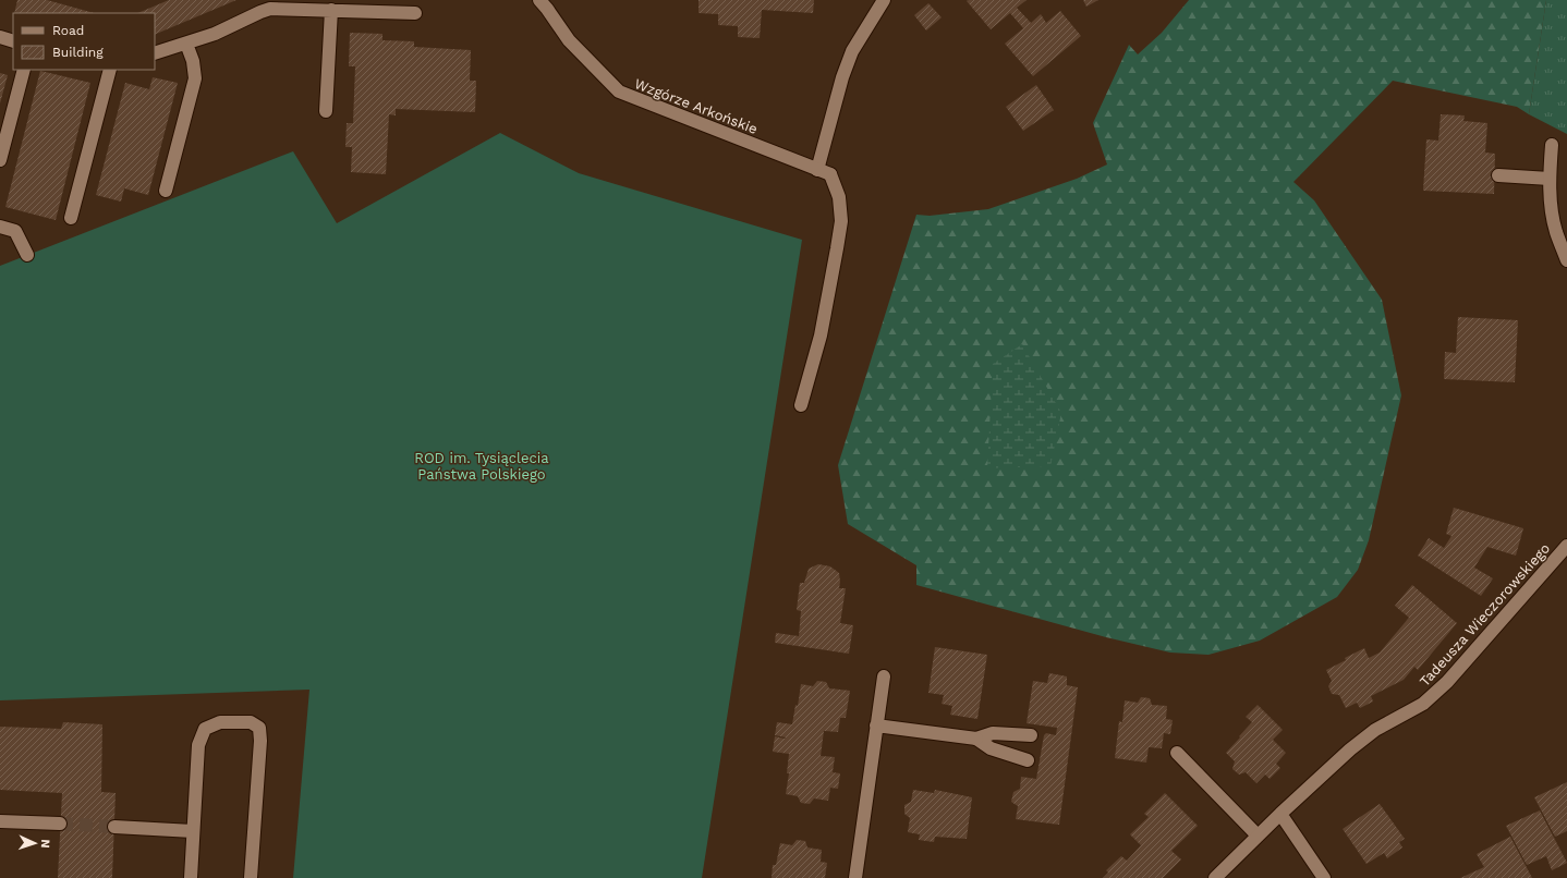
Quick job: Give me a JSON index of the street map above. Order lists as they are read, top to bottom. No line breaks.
{"streets":{"street":["Wzgórze Arkońskie","Tadeusza Wieczorowskiego"]},"parks":["ROD im. Tysiąclecia Państwa Polskiego"],"legend":["Road","Building"],"north":"right"}
